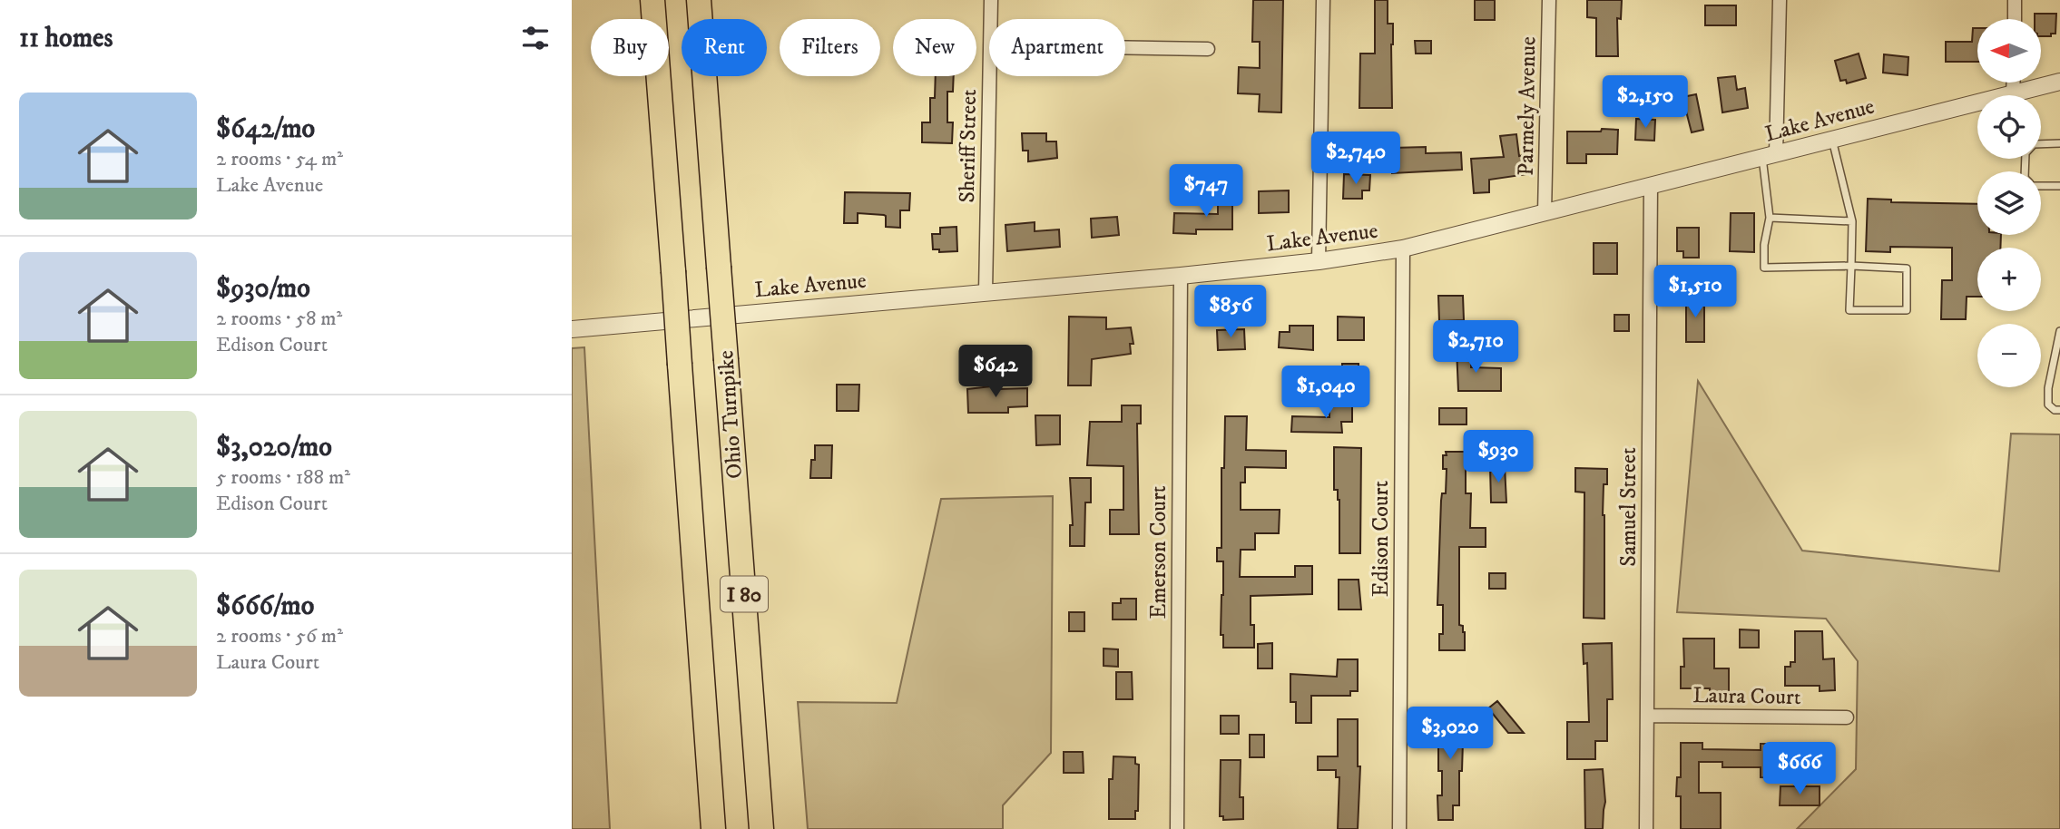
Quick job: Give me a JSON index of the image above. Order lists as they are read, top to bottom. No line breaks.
{"streets":{"highway":["Ohio Turnpike","I 80"],"street":["Parmely Avenue","Lake Avenue","Sheriff Street","Samuel Street","Edison Court","Emerson Court","Laura Court"]},"crossings":[["Parmely Avenue","Lake Avenue"],["Lake Avenue","Sheriff Street"],["Lake Avenue","Samuel Street"],["Lake Avenue","Edison Court"],["Lake Avenue","Emerson Court"],["Samuel Street","Laura Court"]],"north":"left","page":{"heading":"11 homes","map_buttons":["+","−"],"chip":["Buy","Rent","Filters","New","Apartment"],"price":["$2,150","$2,740","$747","$1,510","$856","$2,710","$642","$1,040","$930","$3,020","$666"],"list":[{"name":"$642/mo","note":"2 rooms · 54 m² · Lake Avenue"},{"name":"$930/mo","note":"2 rooms · 58 m² · Edison Court"},{"name":"$3,020/mo","note":"5 rooms · 188 m² · Edison Court"},{"name":"$666/mo","note":"2 rooms · 56 m² · Laura Court"}]}}
